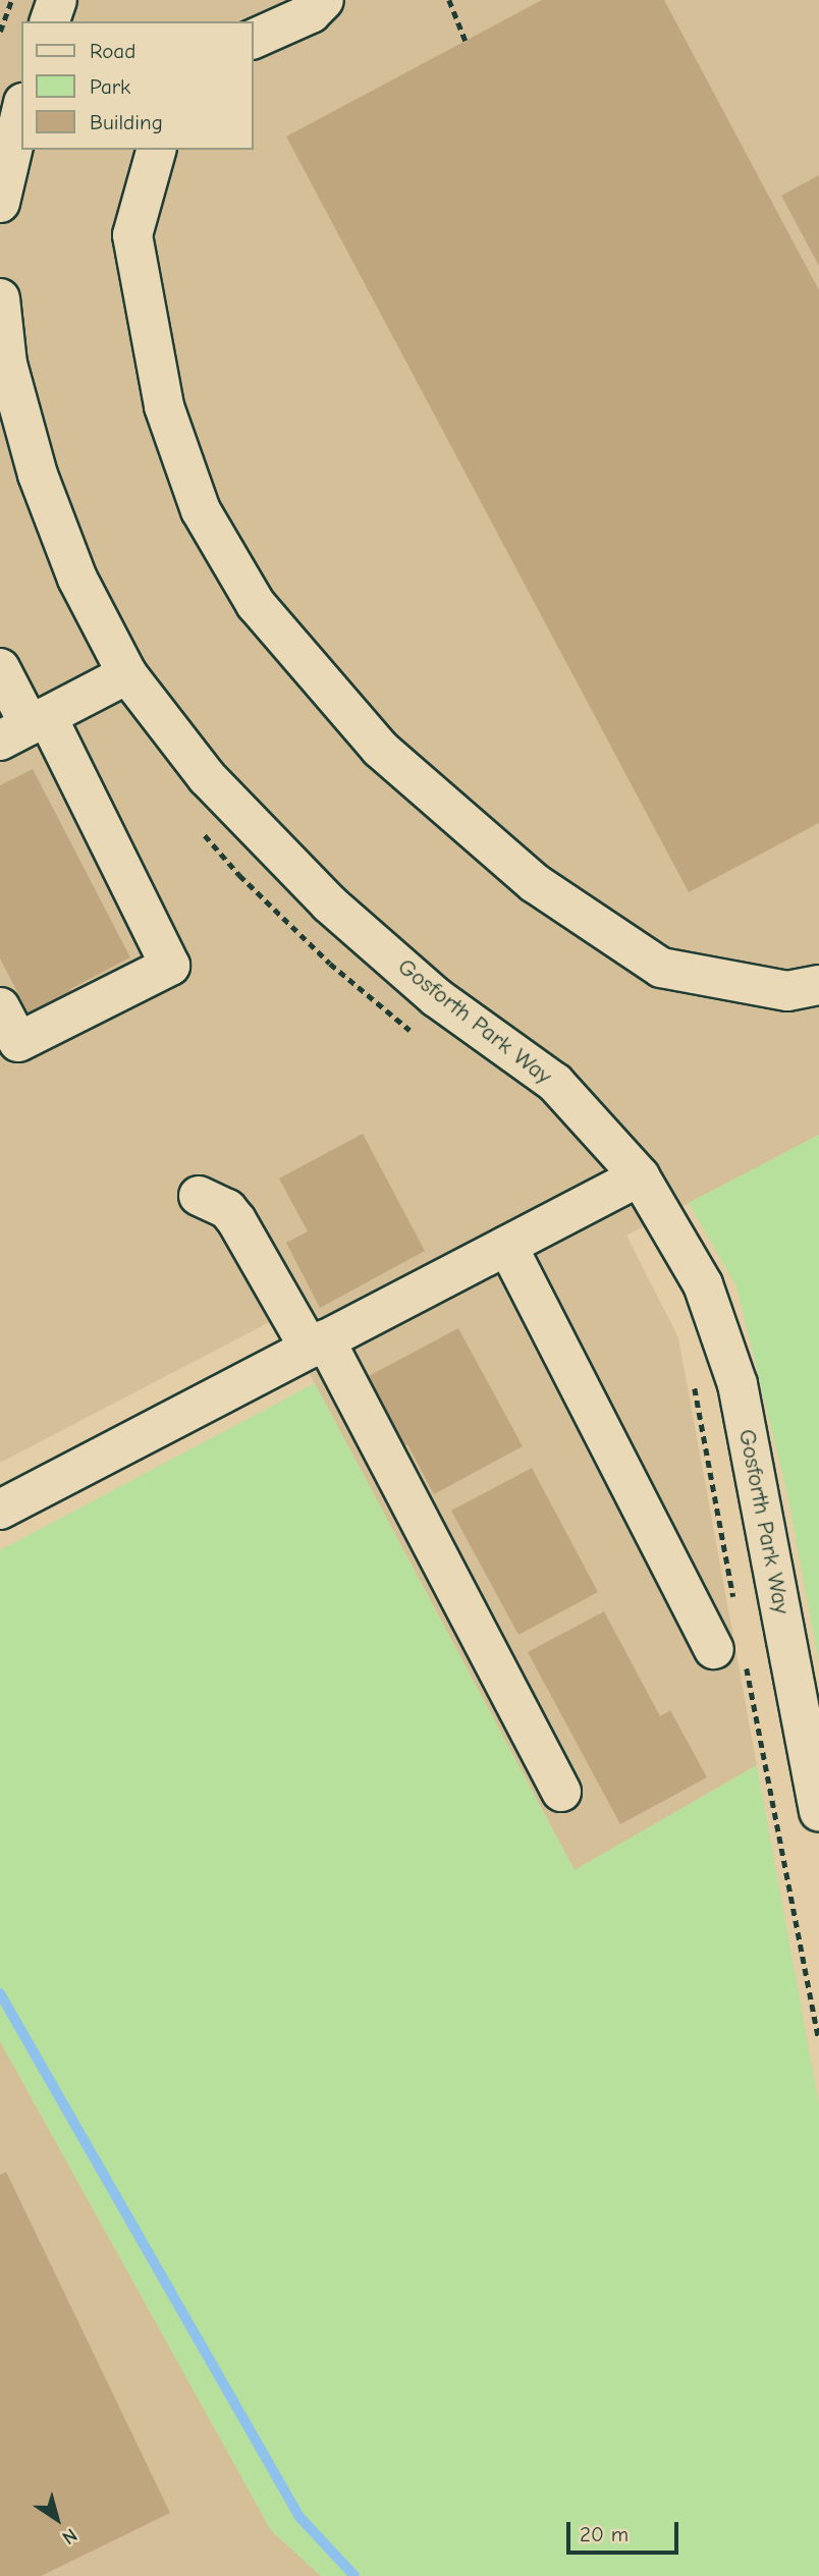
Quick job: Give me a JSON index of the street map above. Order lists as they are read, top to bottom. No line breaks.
{"streets":{"street":["Gosforth Park Way"]},"legend":["Road","Park","Building"],"scale_bar":"20 m","north":"bottom right"}
